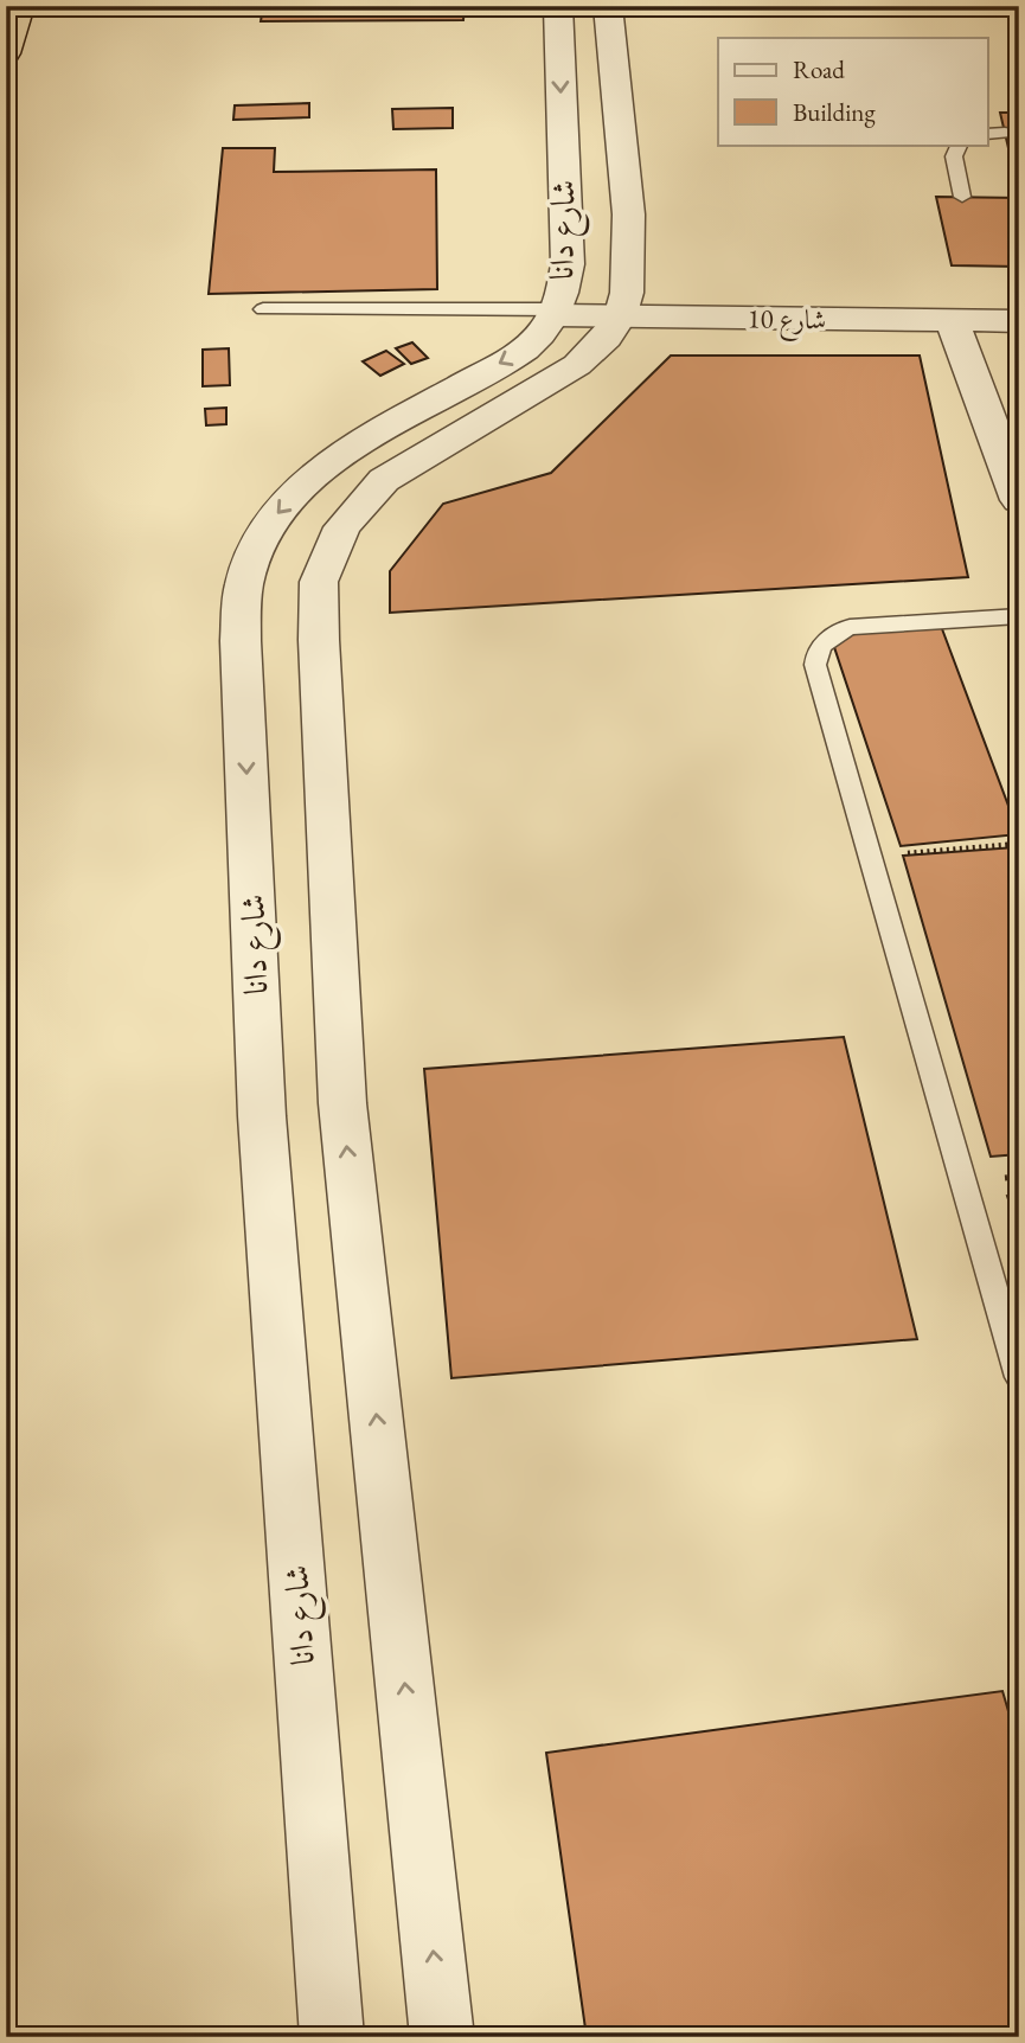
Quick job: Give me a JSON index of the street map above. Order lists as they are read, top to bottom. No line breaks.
{"streets":{"street":["شارع دانا","شارع 10"]},"crossings":[["شارع دانا","شارع 10"]],"legend":["Road","Building"]}
